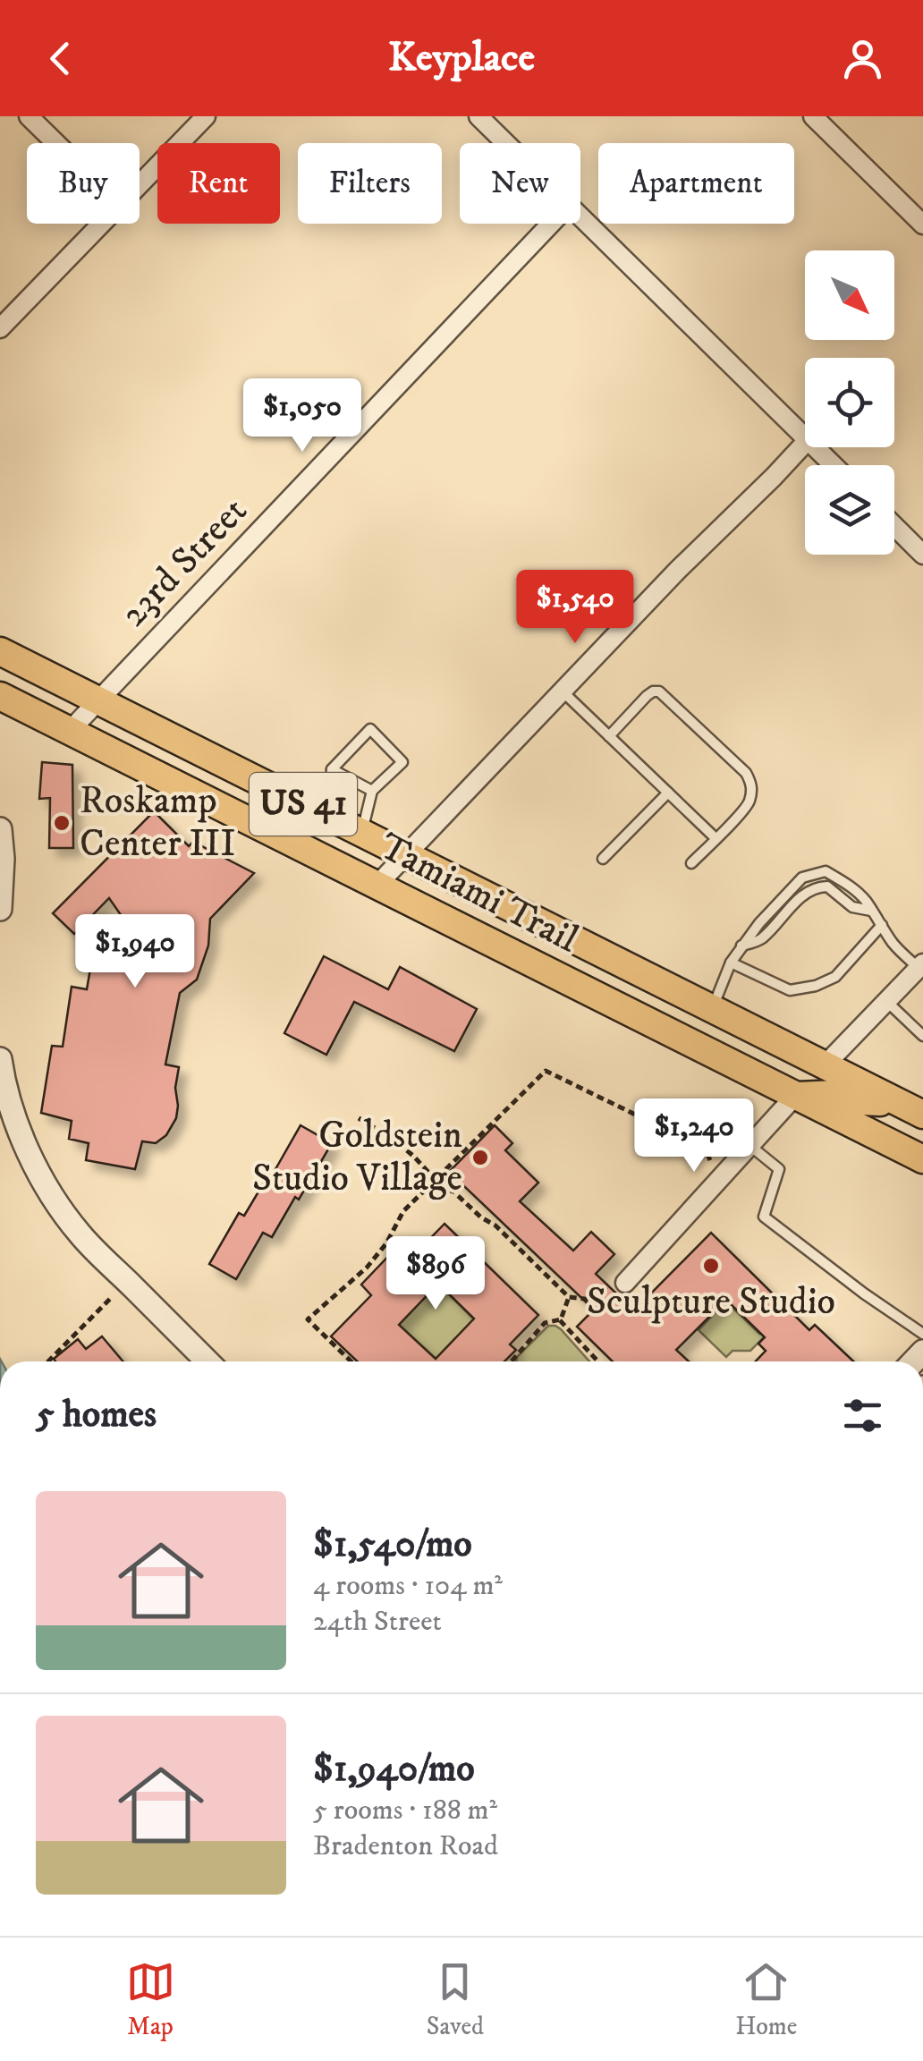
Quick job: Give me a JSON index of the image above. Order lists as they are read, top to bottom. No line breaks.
{"streets":{"main road":["US 41","Tamiami Trail"],"street":["23rd Street"]},"crossings":[["23rd Street","Tamiami Trail"]],"places":["Roskamp Center III","Goldstein Studio Village","Sculpture Studio"],"north":"bottom right","page":{"header":"Keyplace","chip":["Buy","Rent","Filters","New","Apartment"],"price":["$1,050","$1,540","$1,940","$1,240","$896"],"heading":"5 homes","list":[{"name":"$1,540/mo","note":"4 rooms · 104 m² · 24th Street"},{"name":"$1,940/mo","note":"5 rooms · 188 m² · Bradenton Road"}],"tabs":["Map","Saved","Home"]}}
